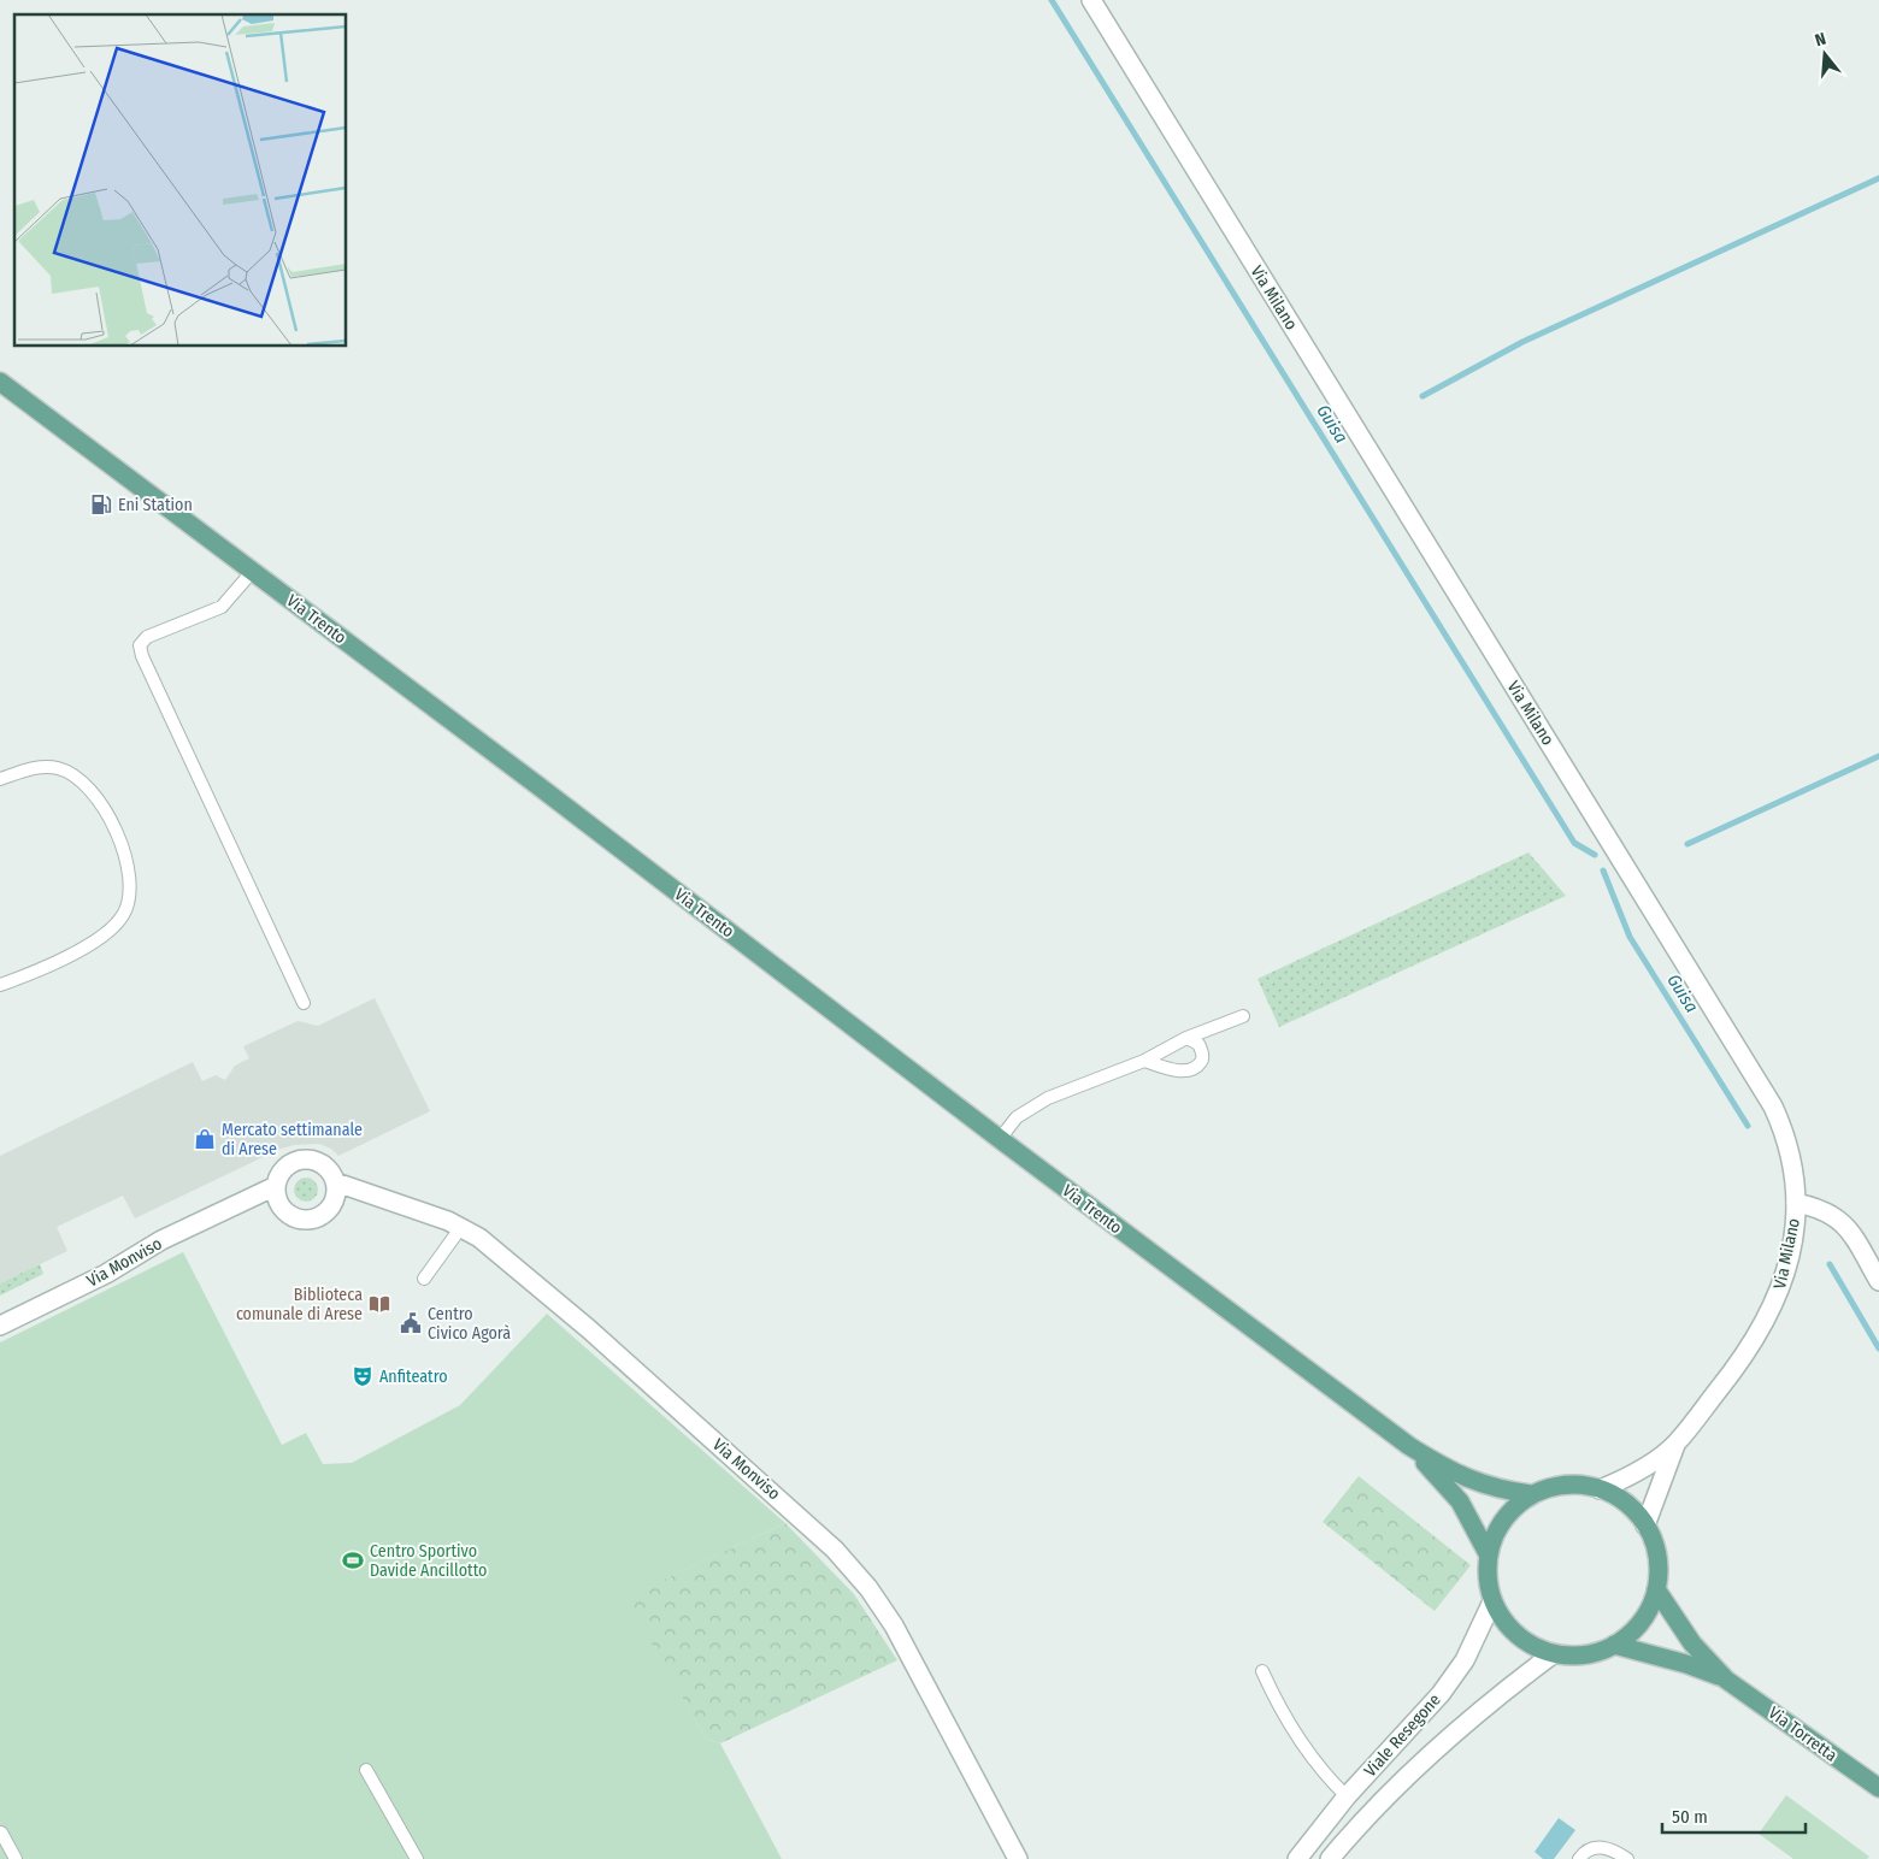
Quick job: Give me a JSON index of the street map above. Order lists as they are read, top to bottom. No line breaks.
{"streets":{"main road":["Via Trento","Via Torretta"],"street":["Via Milano","Via Monviso","Viale Resegone"]},"crossings":[["Via Torretta","Viale Resegone"]],"water":["Guisa"],"places":{"fuel station":["Eni Station"],"shop":["Mercato settimanale di Arese"],"library":["Biblioteca comunale di Arese"],"public building":["Centro Civico Agorà"],"theatre":["Anfiteatro"],"sports":["Centro Sportivo Davide Ancillotto"]},"scale_bar":"50 m","north":"top"}
